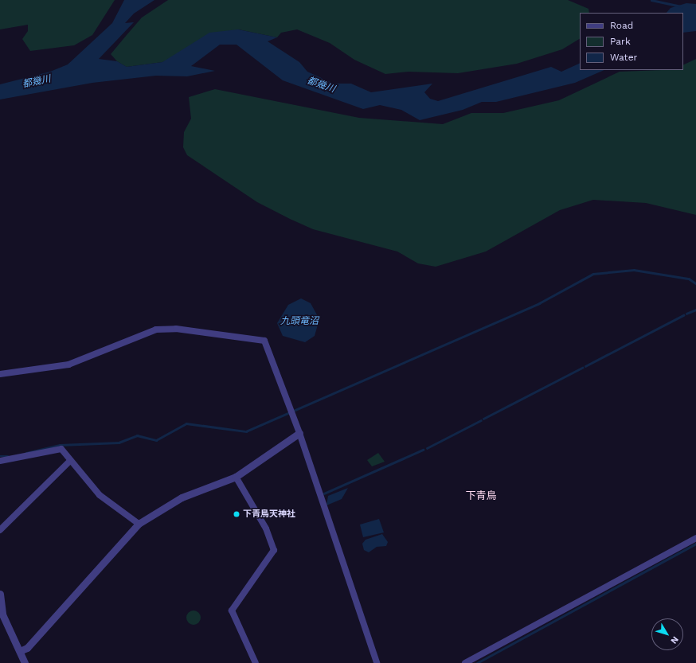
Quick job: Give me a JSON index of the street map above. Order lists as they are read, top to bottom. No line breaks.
{"districts":["下青鳥"],"water":["都幾川","九頭竜沼"],"places":["下青鳥天神社"],"legend":["Road","Park","Water"],"north":"bottom right"}
